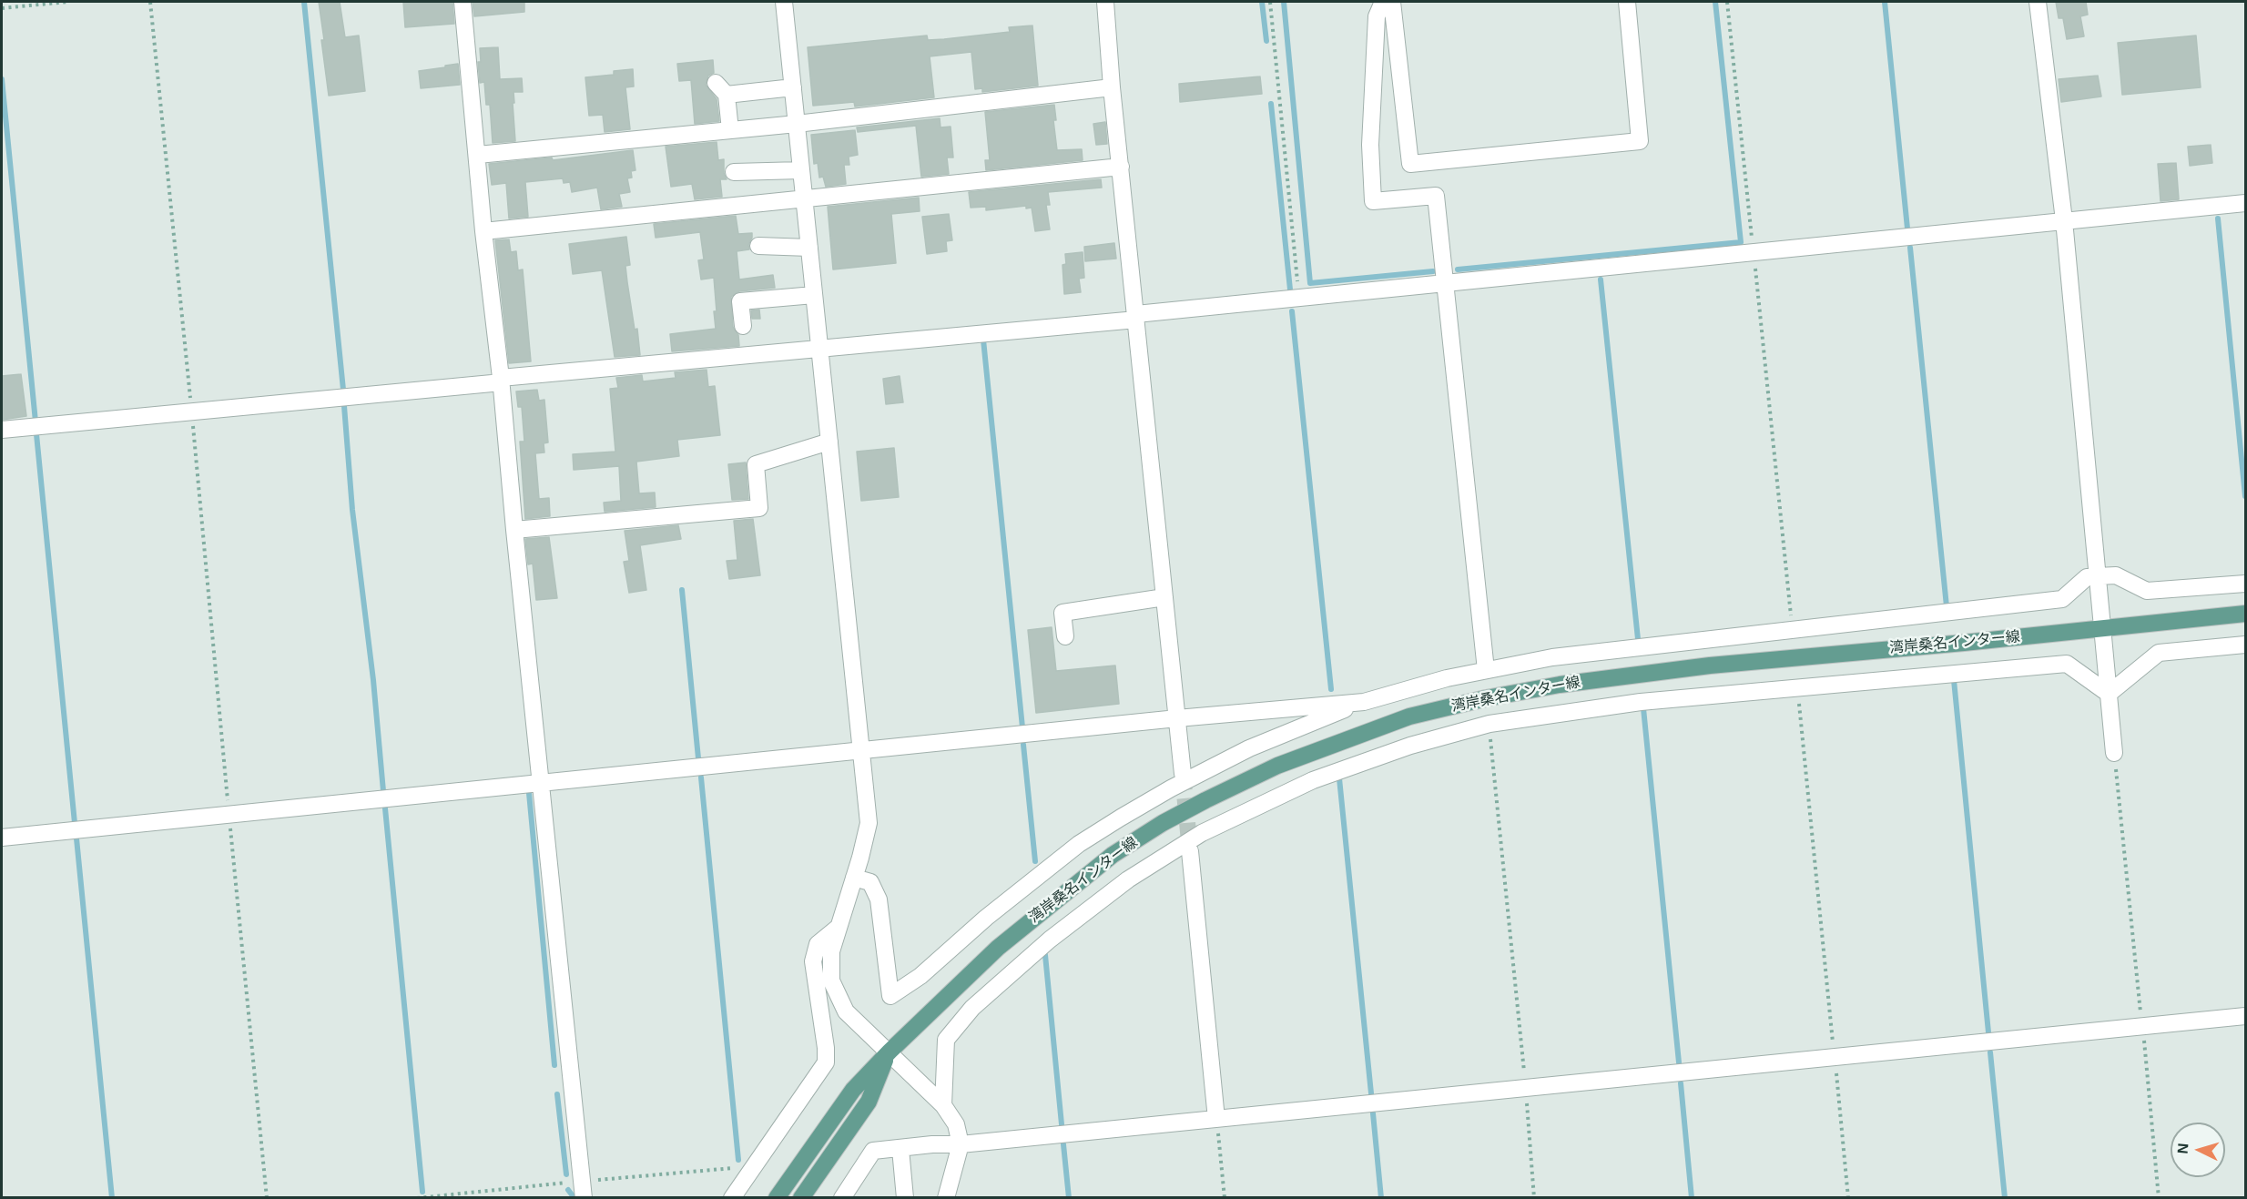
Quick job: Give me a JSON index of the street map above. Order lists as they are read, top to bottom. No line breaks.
{"streets":{"main road":["湾岸桑名インター線"]},"north":"left"}
